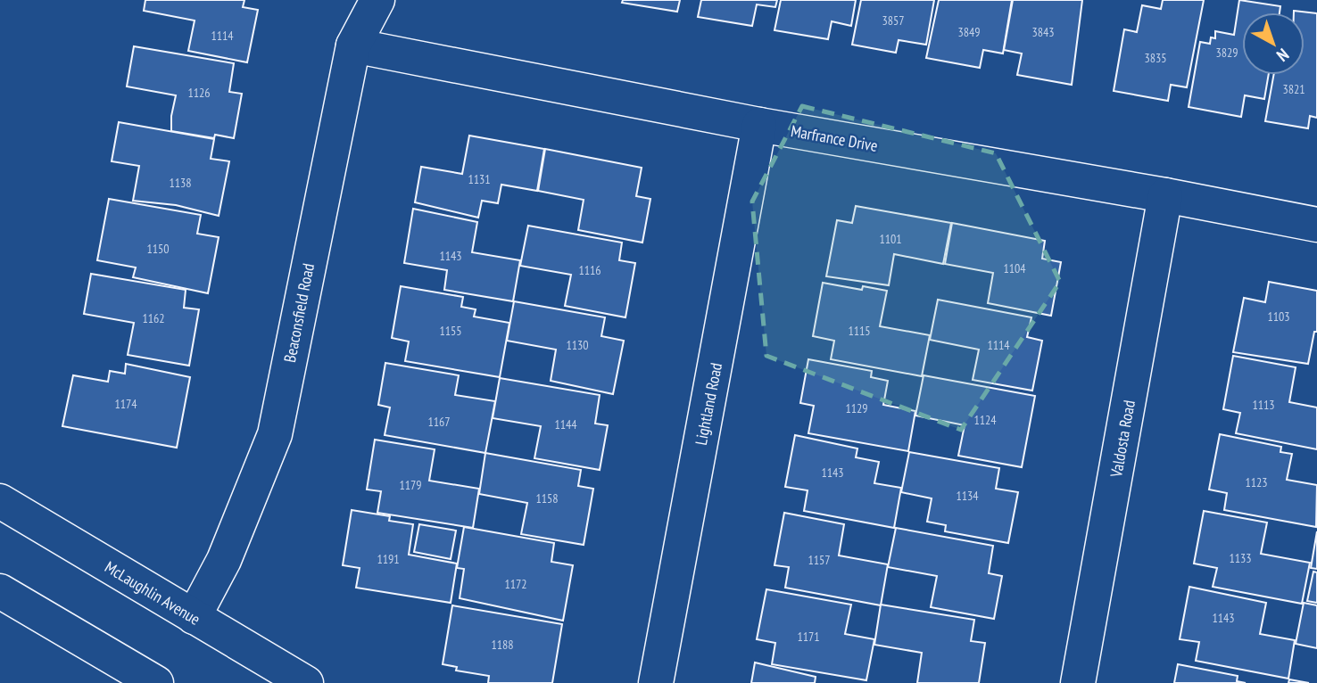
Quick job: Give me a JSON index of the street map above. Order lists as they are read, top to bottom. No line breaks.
{"streets":{"street":["Marfrance Drive","Beaconsfield Road","Lightland Road","Valdosta Road","McLaughlin Avenue"]},"crossings":[["Marfrance Drive","Beaconsfield Road"],["Marfrance Drive","Lightland Road"],["Marfrance Drive","Valdosta Road"],["Beaconsfield Road","McLaughlin Avenue"]],"house_numbers":["3857","3849","3843","1114","3829","3835","3821","1126","1131","1138","1101","1150","1143","1104","1116","1103","1162","1155","1115","1130","1114","1174","1113","1129","1124","1167","1144","1143","1123","1179","1134","1158","1133","1191","1157","1172","1143","1171","1188"],"north":"bottom right"}
